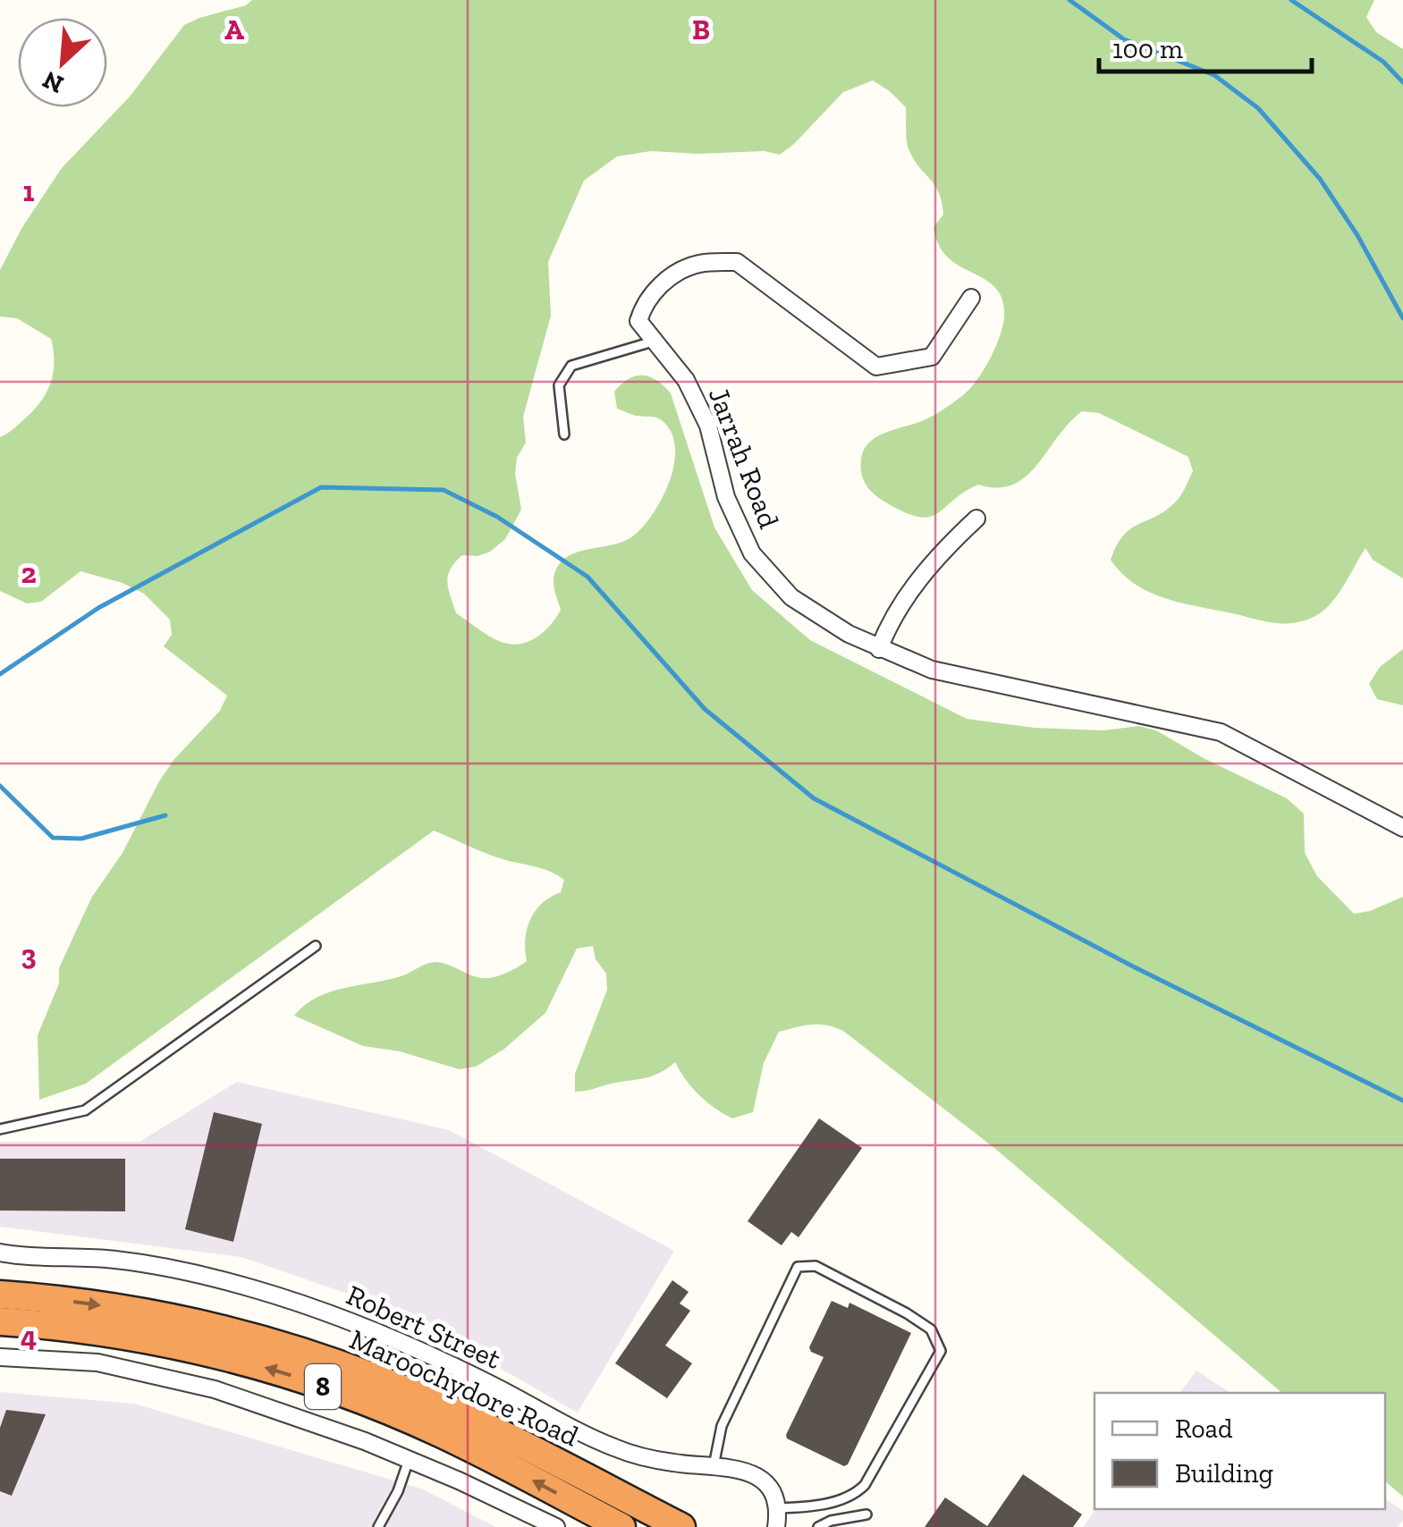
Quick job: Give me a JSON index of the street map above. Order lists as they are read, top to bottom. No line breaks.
{"streets":{"highway":["8","Maroochydore Road"],"street":["Jarrah Road","Robert Street"]},"legend":["Road","Building"],"scale_bar":"100 m","north":"bottom left","grid":{"columns":["A","B"],"rows":["1","2","3","4"]}}
